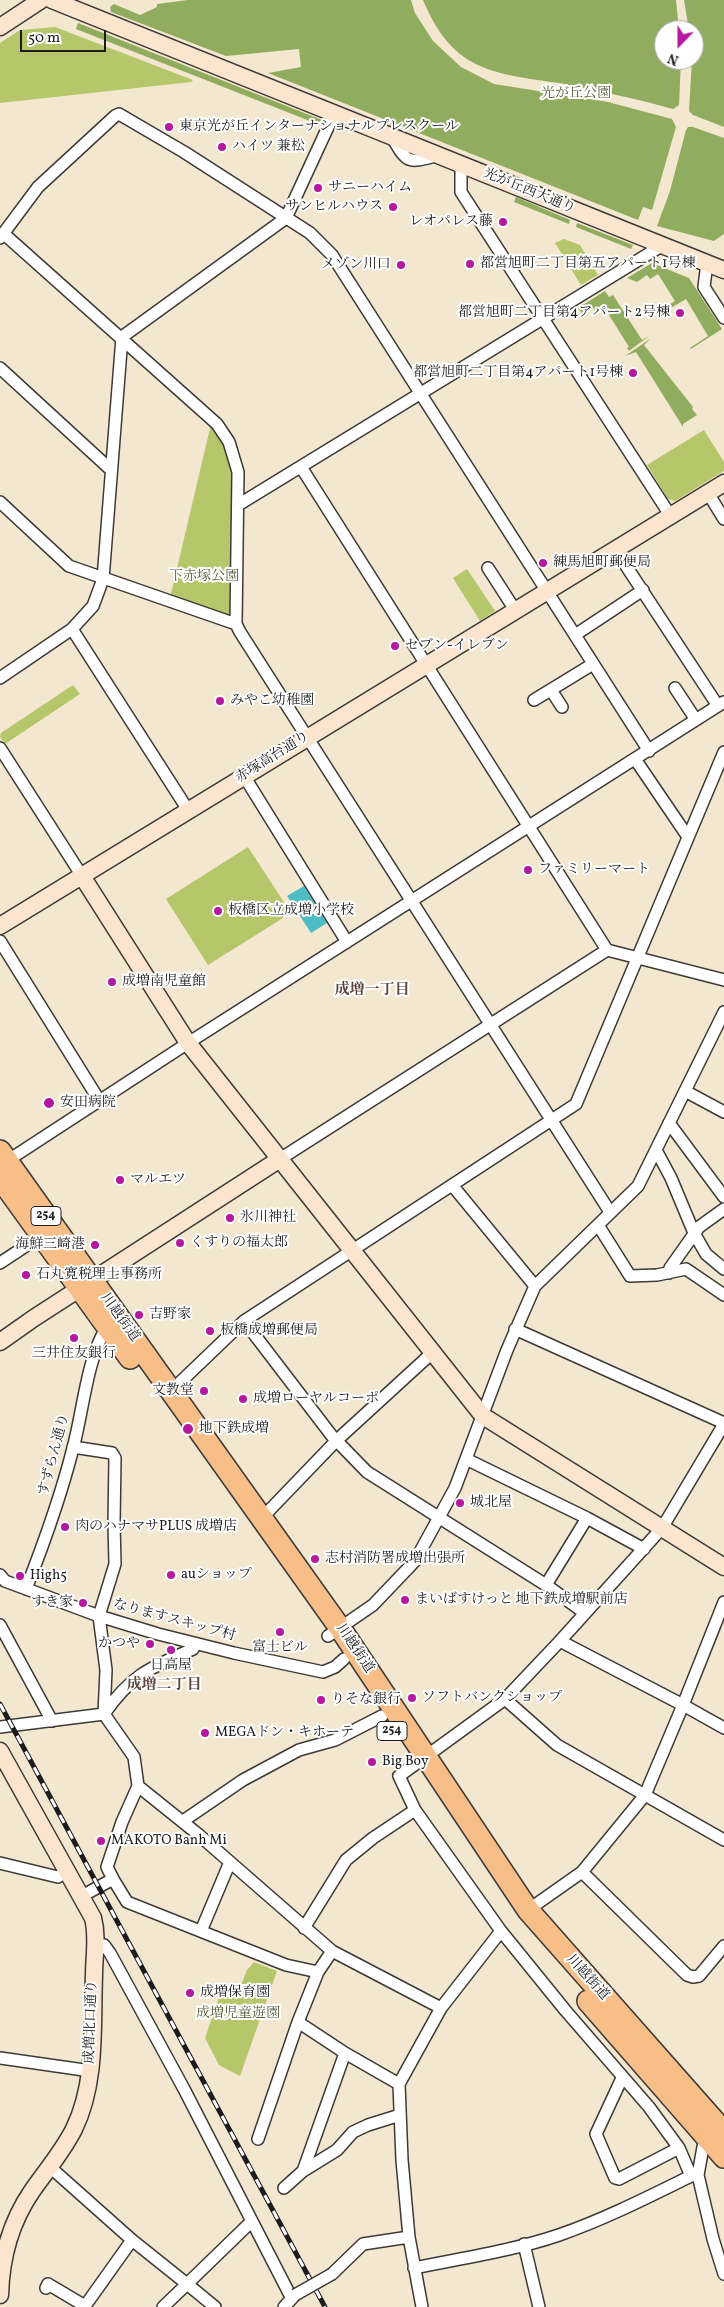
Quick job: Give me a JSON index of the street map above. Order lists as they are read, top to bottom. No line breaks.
{"streets":{"highway":["254","川越街道"],"street":["光が丘西大通り","赤塚高台通り","すずらん通り","なりますスキップ村","成増北口通り"]},"crossings":[["川越街道","すずらん通り"],["川越街道","なりますスキップ村"],["すずらん通り","なりますスキップ村"]],"districts":["成増一丁目","成増二丁目"],"parks":["光が丘公園","下赤塚公園","成増児童遊園"],"places":["東京光が丘インターナショナルプレスクール","ハイツ 兼松","サニーハイム","サンヒルハウス","レオパレス藤","都営旭町二丁目第五アパート1号棟","メゾン川口","都営旭町二丁目第4アパート2号棟","都営旭町二丁目第4アパート1号棟","練馬旭町郵便局","セブン-イレブン","みやこ幼稚園","ファミリーマート","板橋区立成増小学校","成増南児童館","安田病院","マルエツ","氷川神社","くすりの福太郎","海鮮三崎港","石丸寛税理士事務所","吉野家","板橋成増郵便局","三井住友銀行","文教堂","成増ローヤルコーポ","地下鉄成増","城北屋","肉のハナマサPLUS 成増店","志村消防署成増出張所","auショップ","High5","まいばすけっと 地下鉄成増駅前店","すき家","富士ビル","かつや","日高屋","ソフトバンクショップ","りそな銀行","MEGAドン・キホーテ","Big Boy","MAKOTO Banh Mi","成増保育園"],"scale_bar":"50 m","north":"bottom"}
